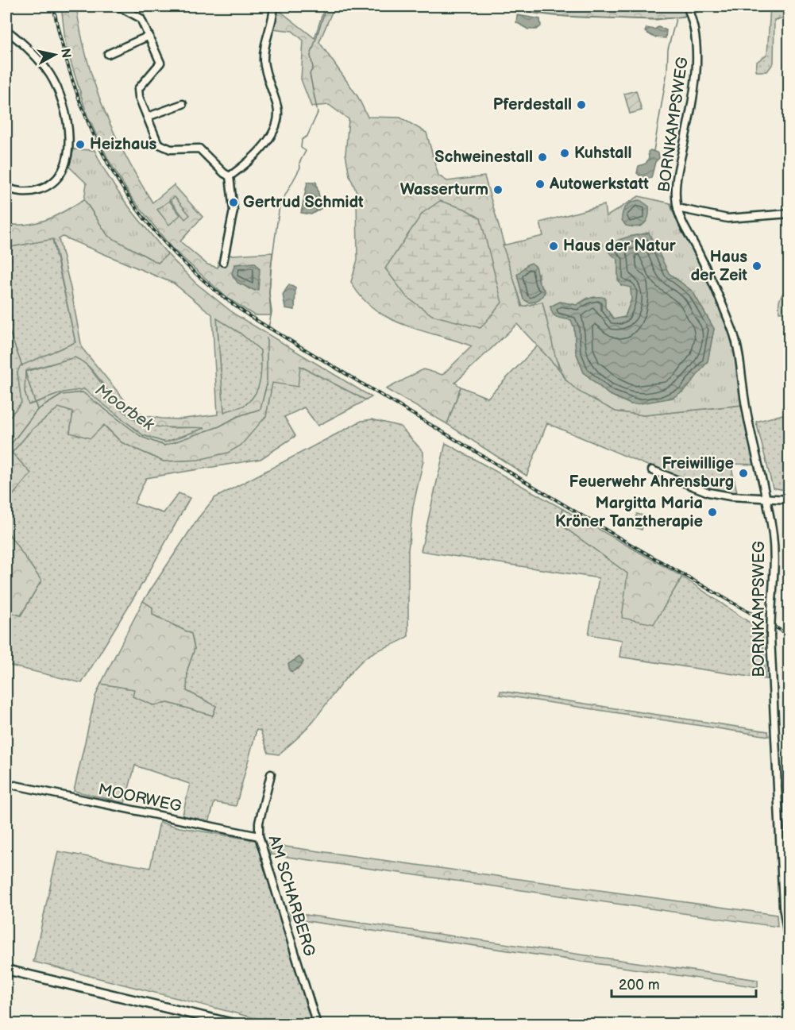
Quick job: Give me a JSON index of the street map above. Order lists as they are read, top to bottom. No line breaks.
{"streets":{"street":["BORNKAMPSWEG","MOORWEG","AM SCHARBERG"]},"crossings":[["MOORWEG","AM SCHARBERG"]],"water":["Moorbek"],"places":["Pferdestall","Heizhaus","Kuhstall","Schweinestall","Autowerkstatt","Wasserturm","Gertrud Schmidt","Haus der Natur","Haus der Zeit","Freiwillige Feuerwehr Ahrensburg","Margitta Maria Kröner Tanztherapie"],"scale_bar":"200 m","north":"right"}
